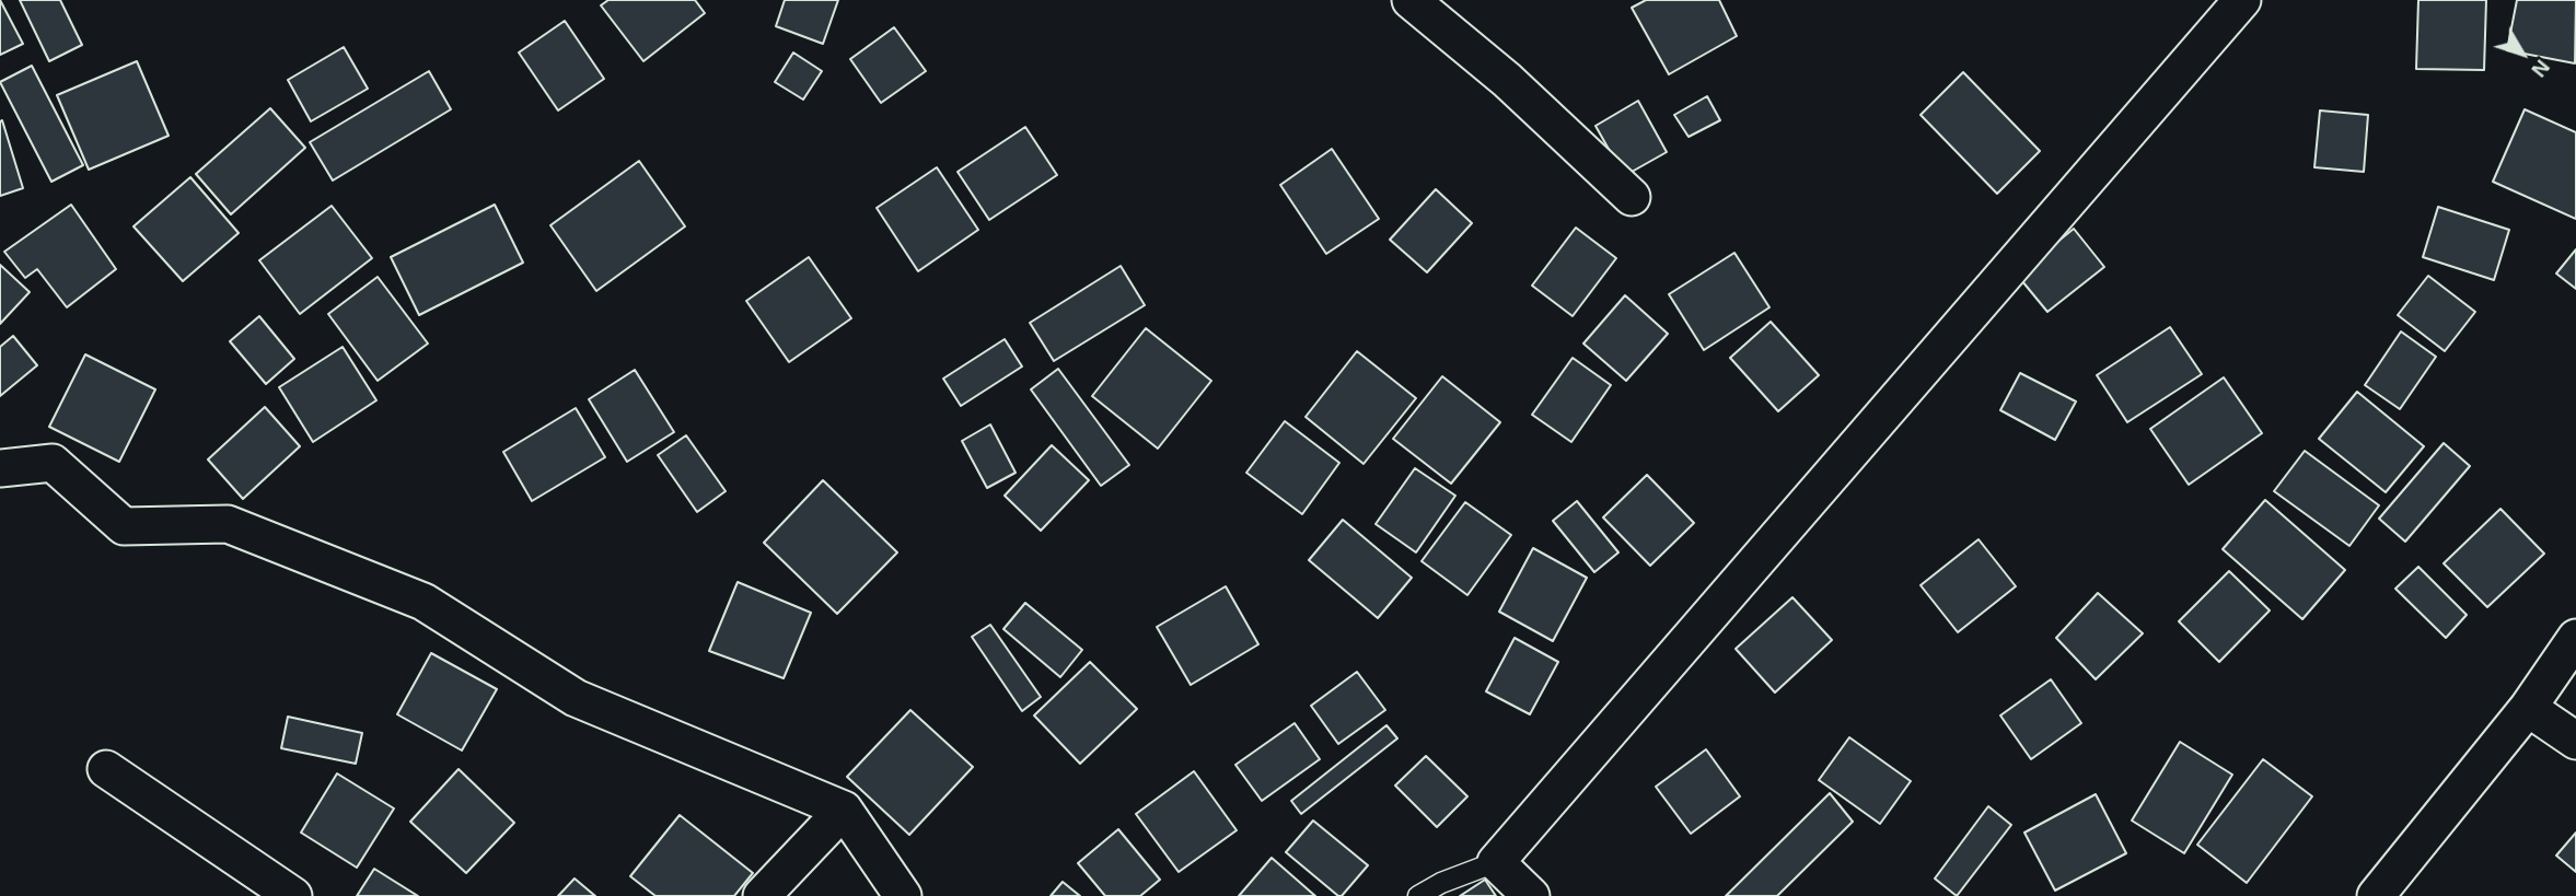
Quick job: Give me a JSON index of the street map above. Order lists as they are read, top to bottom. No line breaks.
{"north":"bottom right"}
